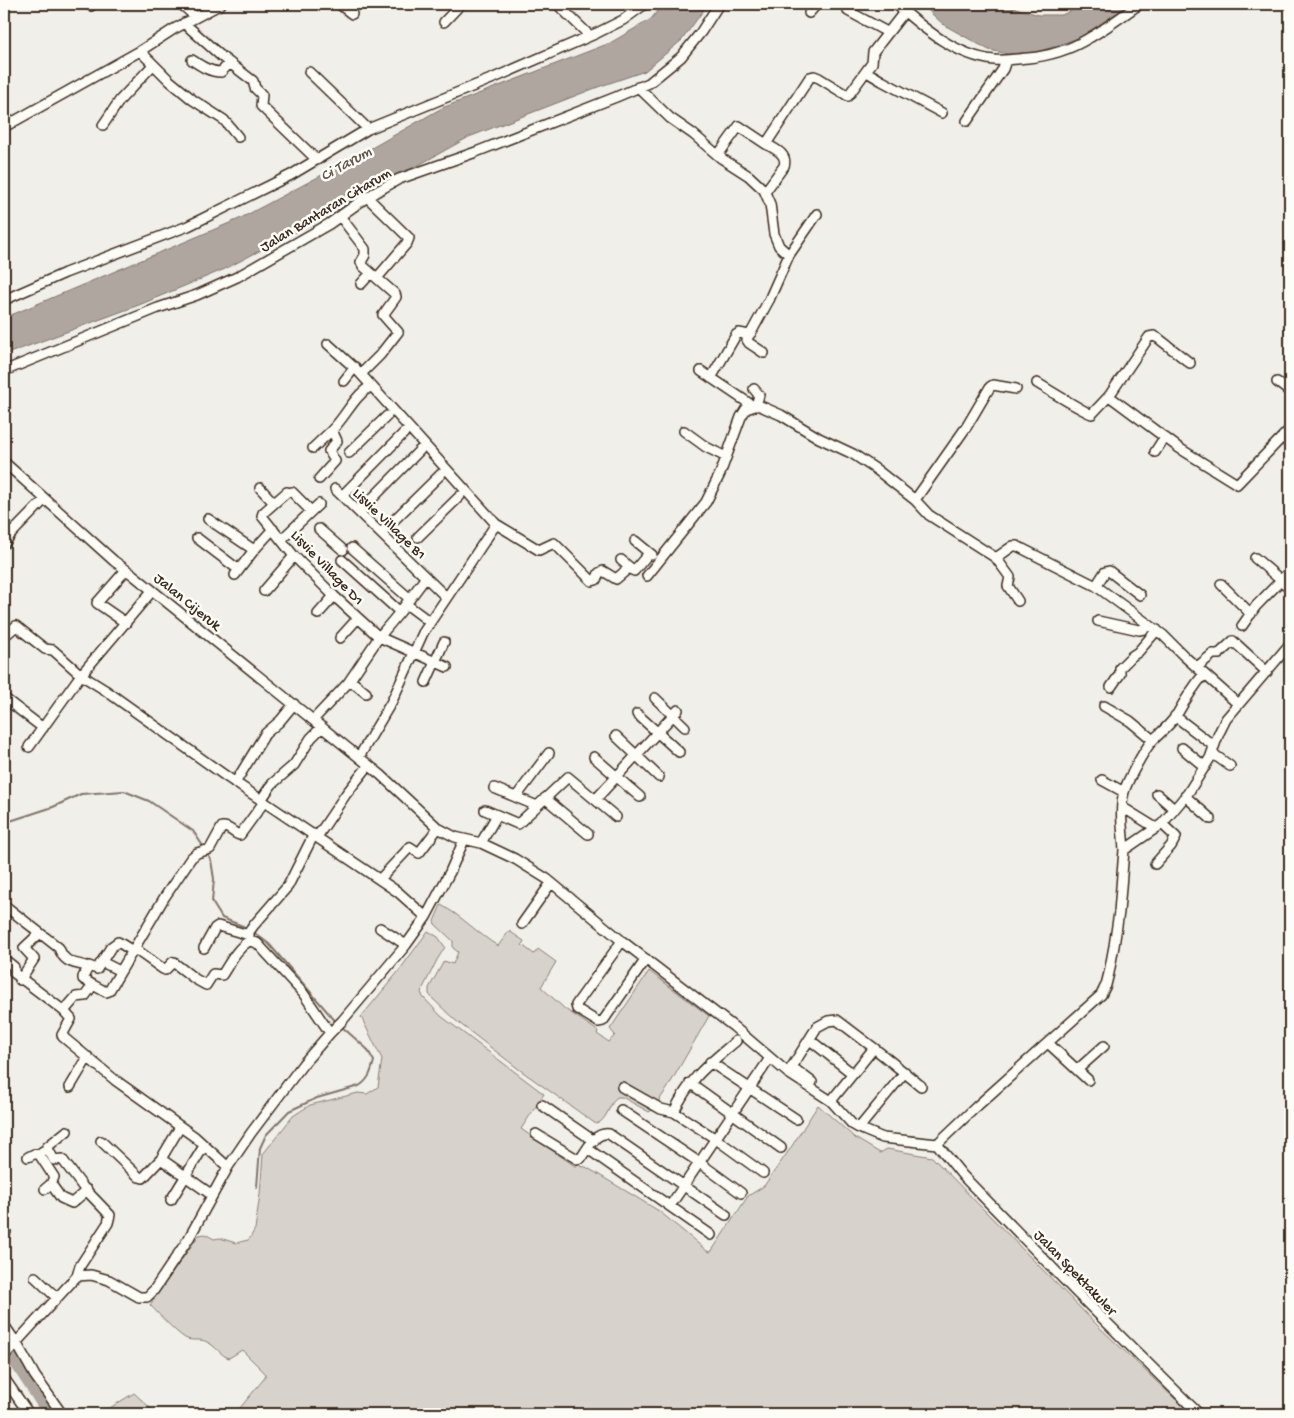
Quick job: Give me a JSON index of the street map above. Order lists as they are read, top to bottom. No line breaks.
{"streets":{"street":["Jalan Bantaran Citarum","Lisvie Village B1","Lisvie Village D1","Jalan Cijeruk","Jalan Spektakuler"]},"water":["Ci Tarum"]}
